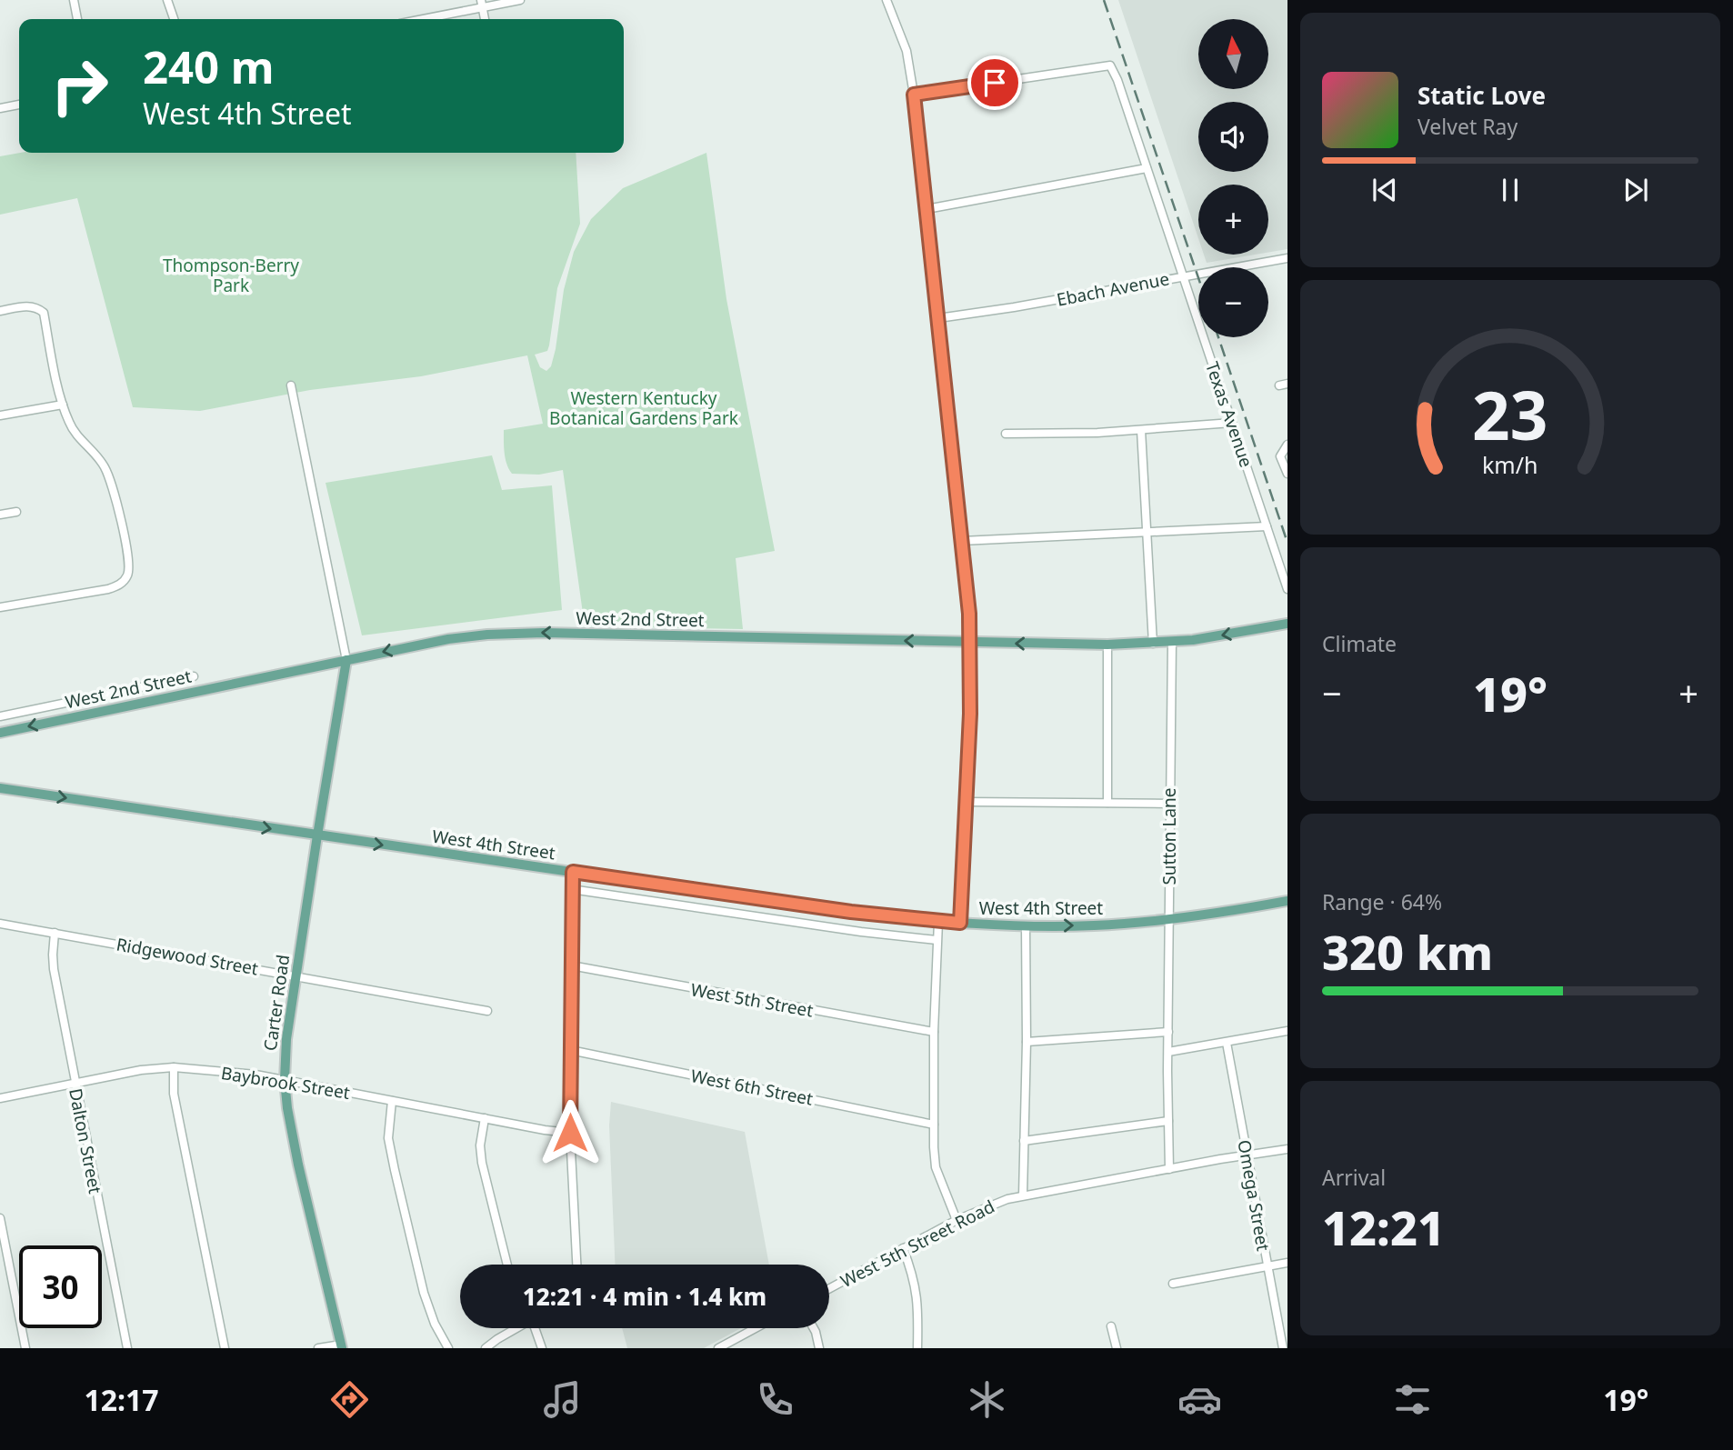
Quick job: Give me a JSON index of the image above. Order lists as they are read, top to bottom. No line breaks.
{"streets":{"main road":["West 2nd Street","West 4th Street","Carter Road"],"street":["Ebach Avenue","Texas Avenue","Sutton Lane","Ridgewood Street","West 5th Street","Baybrook Street","West 6th Street","Dalton Street","Omega Street","West 5th Street Road"]},"crossings":[["Ebach Avenue","Texas Avenue"],["West 2nd Street","Sutton Lane"],["West 2nd Street","Carter Road"],["Sutton Lane","West 4th Street"],["West 4th Street","Carter Road"],["Ridgewood Street","Carter Road"],["Ridgewood Street","Dalton Street"],["Carter Road","Baybrook Street"],["Baybrook Street","Dalton Street"]],"one_way":["West 2nd Street","West 4th Street"],"parks":["Thompson-Berry Park","Western Kentucky Botanical Gardens Park"],"north":"top","page":{"map_buttons":["+","−"],"turn":["240 m","West 4th Street"],"song":["Static Love","Velvet Ray"],"tile":["Climate",["Range · 64%","320 km"],["Arrival","12:21"]],"heat":["−","19°","+"],"limit":"30","trip":"12:21 · 4 min · 1.4 km","tabs":["12:17","19°"],"gauge":["23","km/h"]}}
